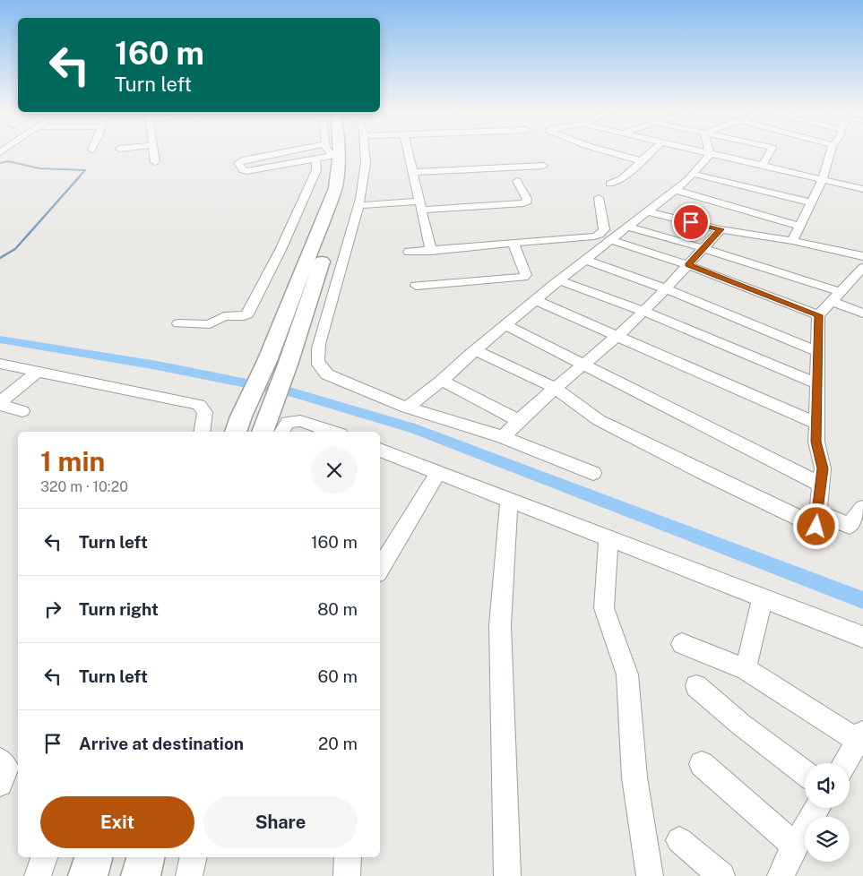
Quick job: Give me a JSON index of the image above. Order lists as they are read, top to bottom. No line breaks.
{"page":{"turn":["160 m","Turn left"],"heading":["1 min","320 m · 10:20"],"list":[{"name":"Turn left","value":"160 m"},{"name":"Turn right","value":"80 m"},{"name":"Turn left","value":"60 m"},{"name":"Arrive at destination","value":"20 m"}],"buttons":["Exit","Share"]}}
